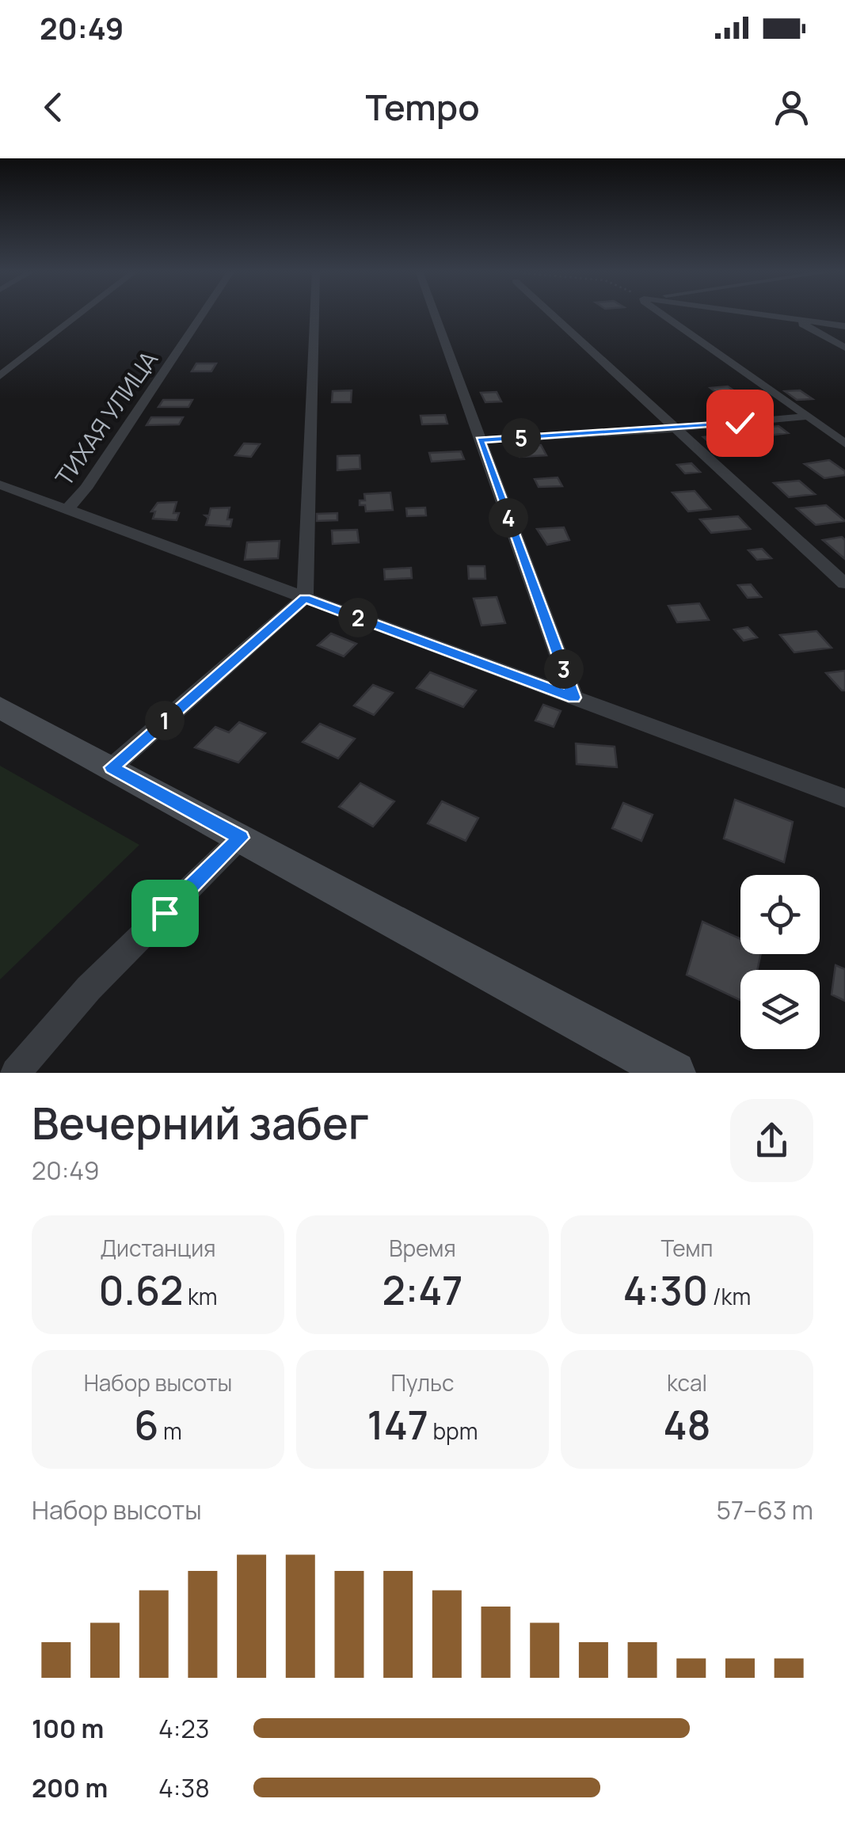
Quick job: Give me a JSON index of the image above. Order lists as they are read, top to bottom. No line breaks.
{"streets":{"street":["ТИХАЯ УЛИЦА"]},"page":{"status":"20:49","header":"Tempo","pins":["5","4","2","3","1"],"heading":["Вечерний забег","20:49"],"stats":[["Дистанция","0.62 km"],["Время","2:47"],["Темп","4:30 /km"],["Набор высоты","6 m"],["Пульс","147 bpm"],["kcal","48"]],"chart":["Набор высоты","57–63 m"],"list":[{"name":"100 m","note":"4:23"},{"name":"200 m","note":"4:38"}]}}
